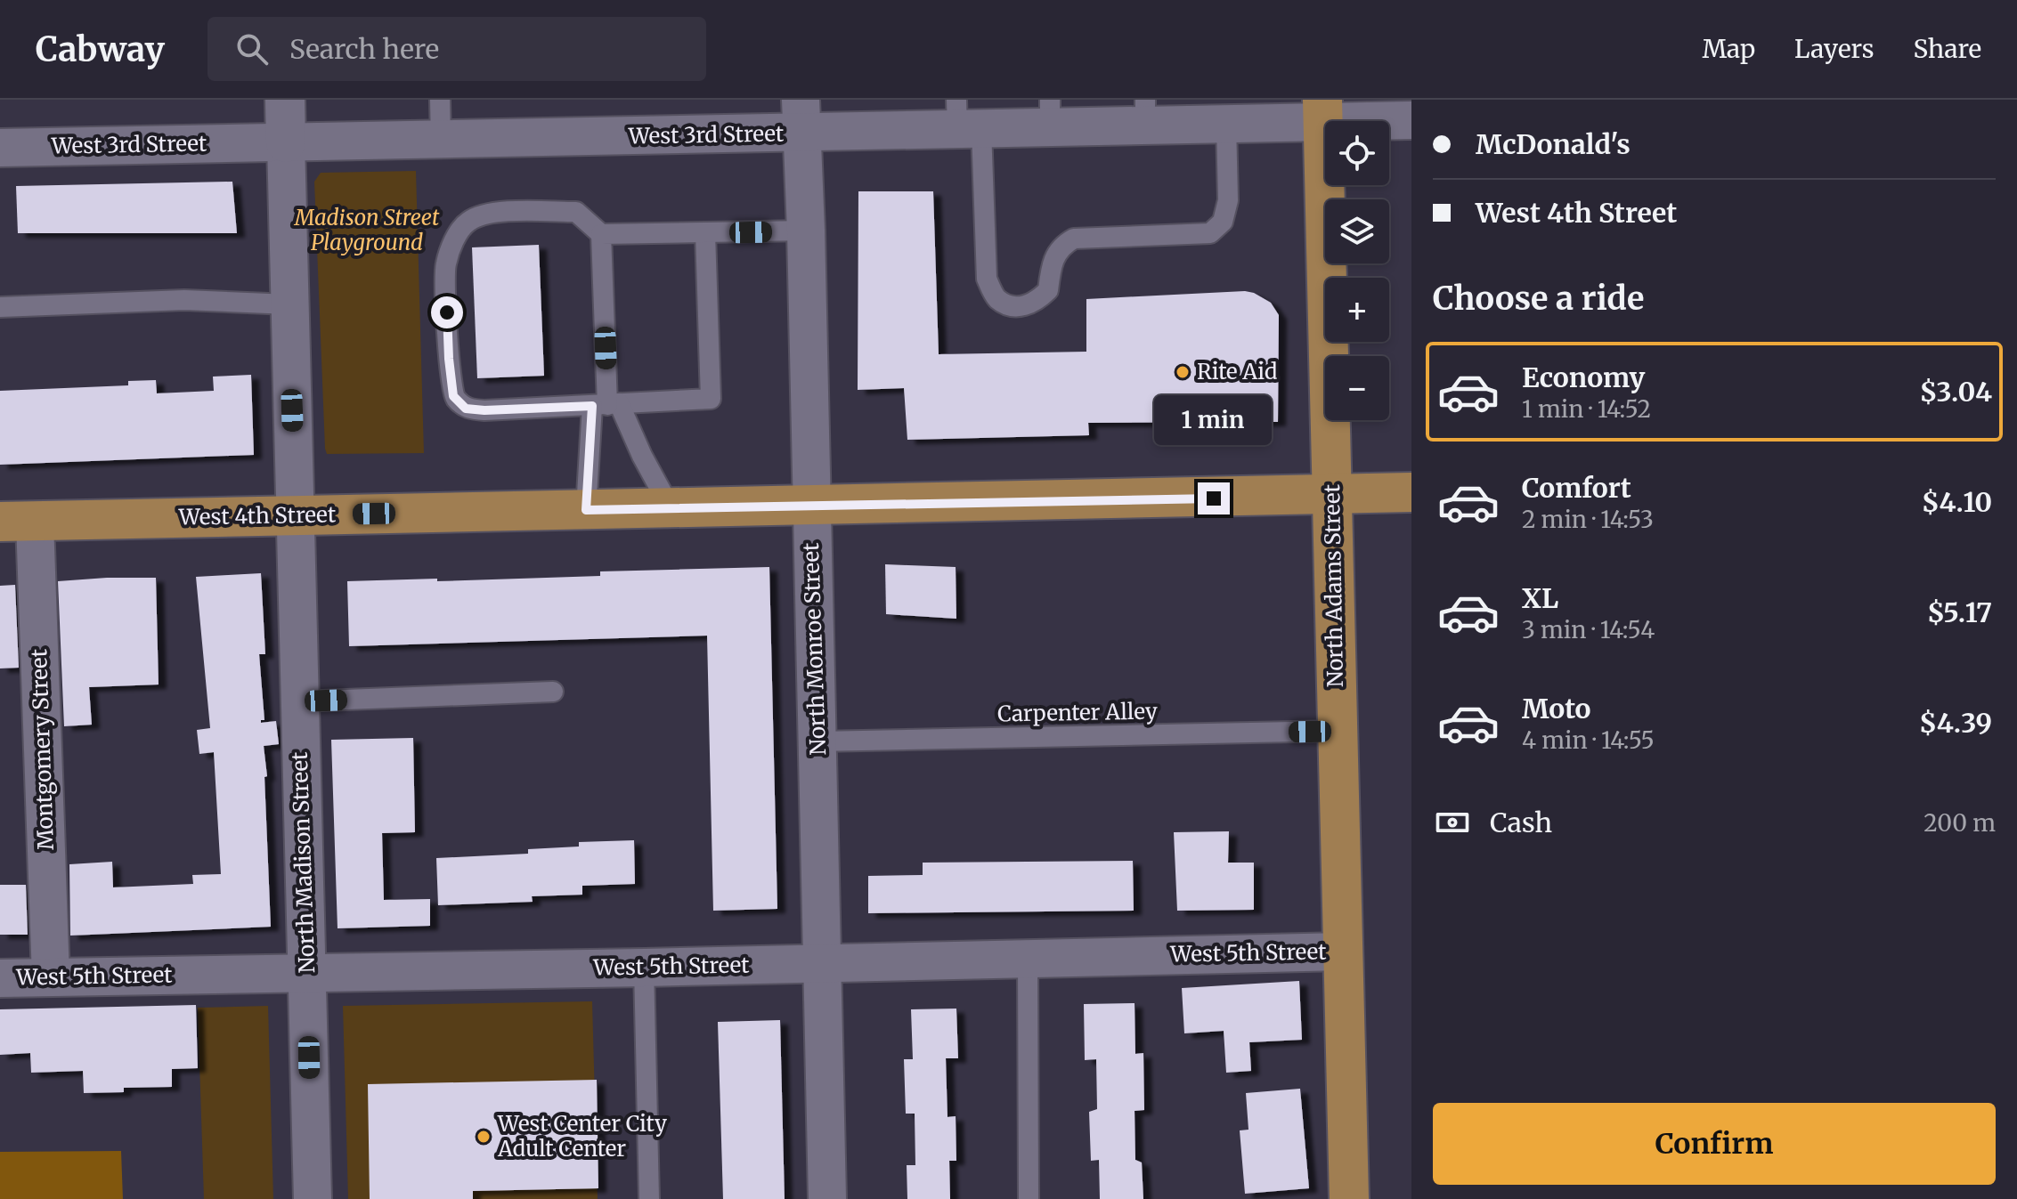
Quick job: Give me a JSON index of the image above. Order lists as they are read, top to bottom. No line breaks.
{"streets":{"main road":["West 4th Street","North Adams Street"],"street":["West 3rd Street","North Monroe Street","Montgomery Street","North Madison Street","West 5th Street"],"lane":["Carpenter Alley"]},"crossings":[["West 3rd Street","North Adams Street"],["West 3rd Street","North Monroe Street"],["West 3rd Street","North Madison Street"],["West 4th Street","North Adams Street"],["West 4th Street","North Monroe Street"],["West 4th Street","Montgomery Street"],["West 4th Street","North Madison Street"],["North Adams Street","Carpenter Alley"],["North Adams Street","West 5th Street"],["North Monroe Street","Carpenter Alley"],["North Monroe Street","West 5th Street"],["Montgomery Street","West 5th Street"],["North Madison Street","West 5th Street"]],"parks":["Madison Street Playground"],"places":["Rite Aid","West Center City Adult Center"],"page":{"header":"Cabway","search":"Search here","nav":["Map","Layers","Share"],"banner":["McDonald's","West 4th Street"],"map_buttons":["+","−"],"heading":"Choose a ride","list":[{"name":"Economy","note":"1 min · 14:52","value":"$3.04"},{"name":"Comfort","note":"2 min · 14:53","value":"$4.10"},{"name":"XL","note":"3 min · 14:54","value":"$5.17"},{"name":"Moto","note":"4 min · 14:55","value":"$4.39"}],"bubble":"1 min","pay":["Cash","200 m"],"buttons":"Confirm"}}
